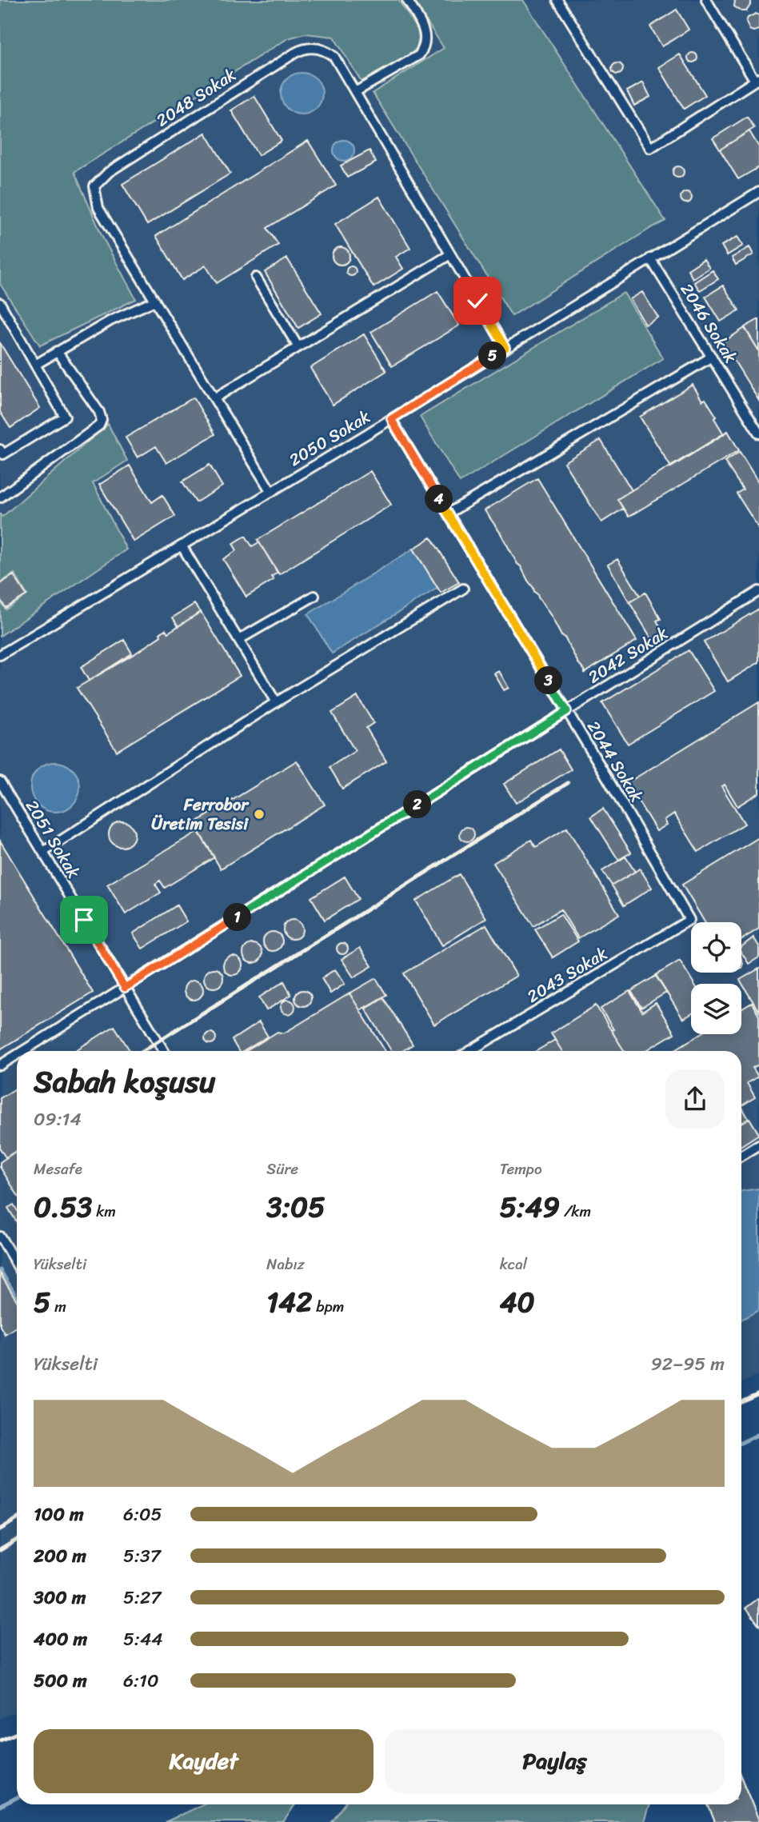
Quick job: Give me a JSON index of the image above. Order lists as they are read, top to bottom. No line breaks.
{"streets":{"lane":["2048 Sokak","2046 Sokak","2050 Sokak","2042 Sokak","2044 Sokak","2051 Sokak","2043 Sokak"]},"crossings":[["2048 Sokak","2050 Sokak"],["2046 Sokak","2050 Sokak"],["2050 Sokak","2044 Sokak"],["2042 Sokak","2044 Sokak"],["2042 Sokak","2051 Sokak"],["2044 Sokak","2043 Sokak"]],"places":["Ferrobor Üretim Tesisi"],"page":{"pins":["5","4","3","2","1"],"heading":["Sabah koşusu","09:14"],"stats":[["Mesafe","0.53 km"],["Süre","3:05"],["Tempo","5:49 /km"],["Yükselti","5 m"],["Nabız","142 bpm"],["kcal","40"]],"chart":["Yükselti","92–95 m"],"list":[{"name":"100 m","note":"6:05"},{"name":"200 m","note":"5:37"},{"name":"300 m","note":"5:27"},{"name":"400 m","note":"5:44"},{"name":"500 m","note":"6:10"}],"buttons":["Kaydet","Paylaş"]}}
